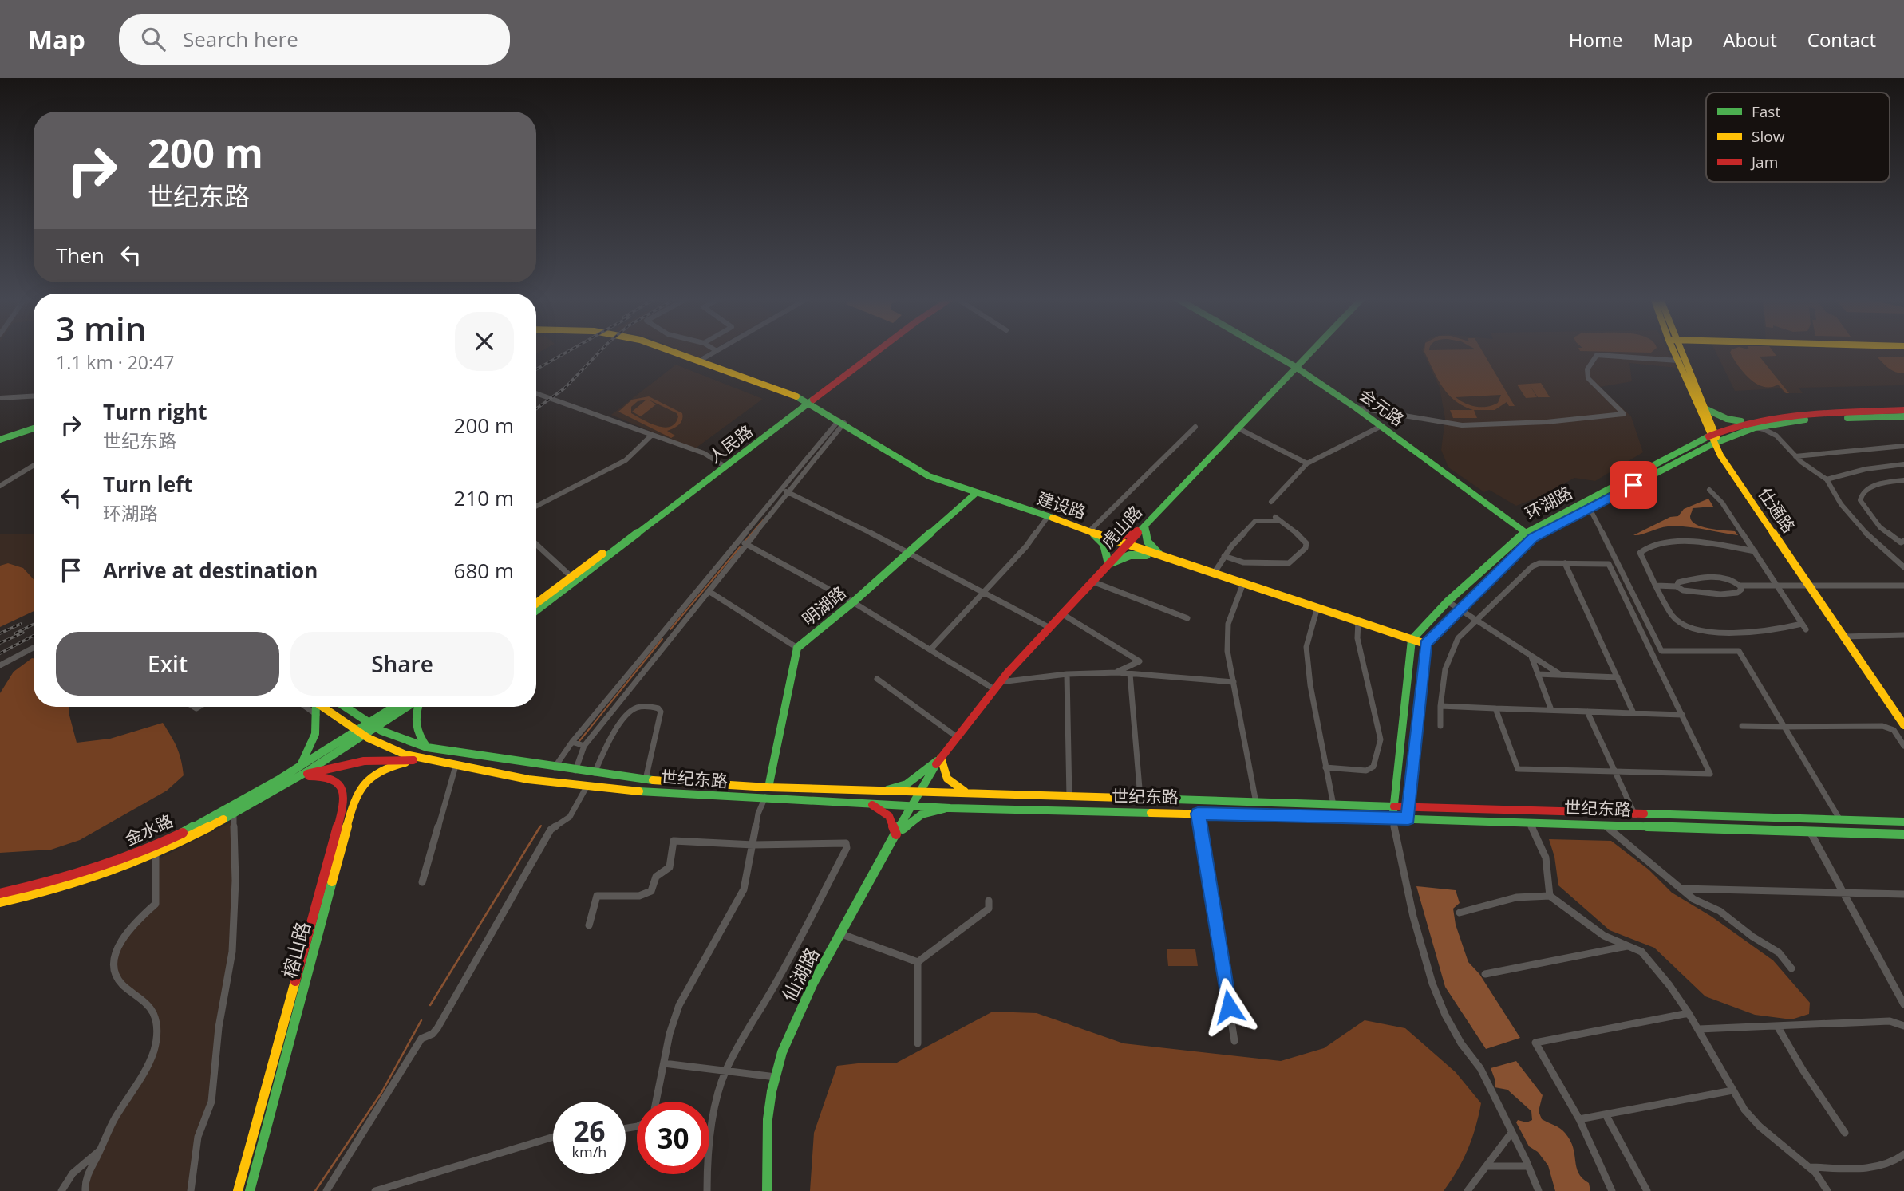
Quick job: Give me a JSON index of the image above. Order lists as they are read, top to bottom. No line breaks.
{"streets":{"main road":["会元路","人民路","环湖路","建设路","仕通路","虎山路","明湖路","世纪东路","金水路","榕山路","仙湖路"]},"crossings":[["会元路","环湖路"],["会元路","虎山路"],["人民路","建设路"],["环湖路","建设路"],["环湖路","仕通路"],["建设路","虎山路"],["建设路","明湖路"],["虎山路","世纪东路"],["虎山路","仙湖路"],["明湖路","世纪东路"],["世纪东路","金水路"],["世纪东路","榕山路"],["世纪东路","仙湖路"],["金水路","榕山路"]],"legend":["Fast","Slow","Jam"],"page":{"header":"Map","search":"Search here","nav":["Home","Map","About","Contact"],"turn":["200 m","世纪东路"],"then":"Then","heading":["3 min","1.1 km · 20:47"],"list":[{"name":"Turn right","note":"世纪东路","value":"200 m"},{"name":"Turn left","note":"环湖路","value":"210 m"},{"name":"Arrive at destination","value":"680 m"}],"buttons":["Exit","Share"],"speed":"26 km/h","limit":"30"}}
